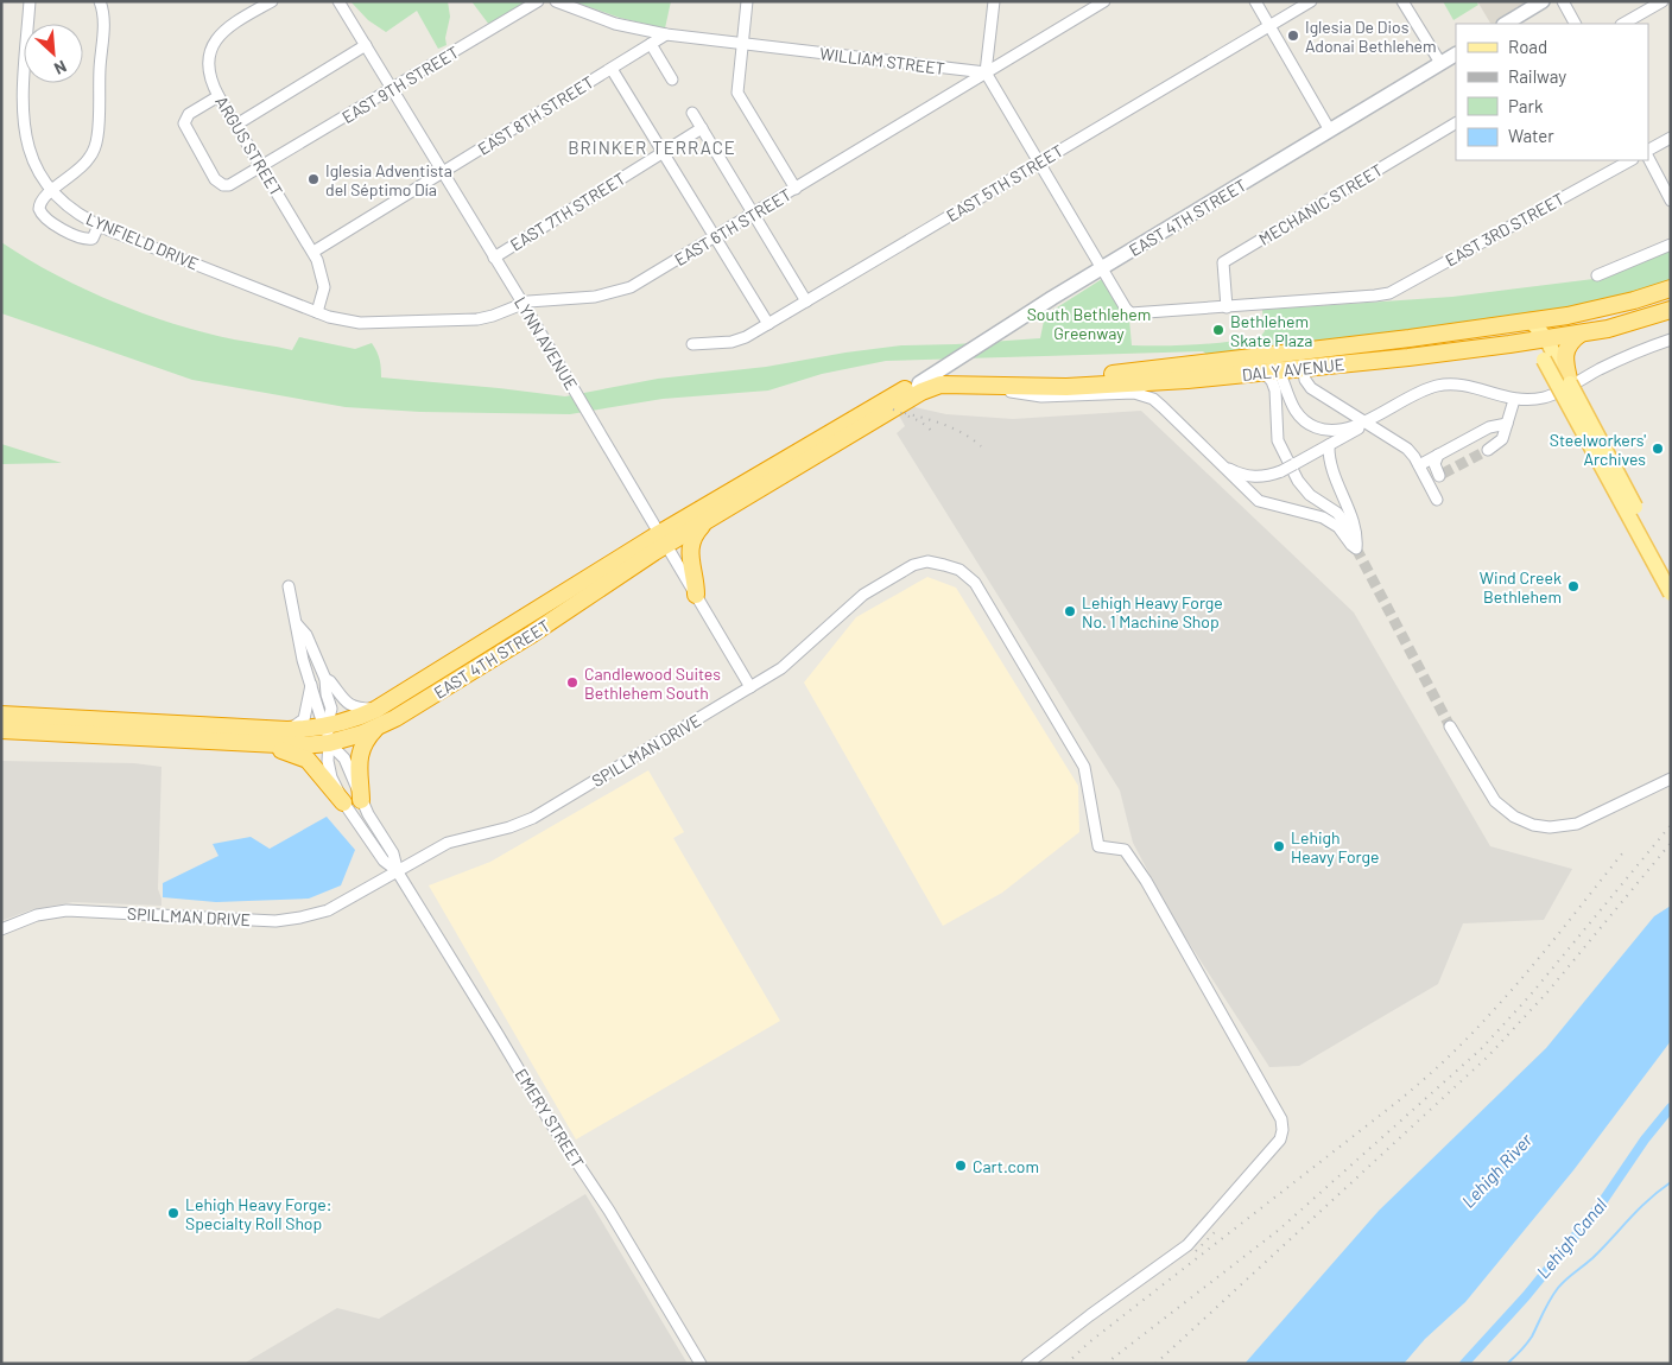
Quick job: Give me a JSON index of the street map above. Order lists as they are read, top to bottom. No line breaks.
{"streets":{"highway":["EAST 4TH STREET","DALY AVENUE"],"street":["WILLIAM STREET","EAST 9TH STREET","EAST 8TH STREET","ARGUS STREET","EAST 5TH STREET","MECHANIC STREET","EAST 7TH STREET","EAST 6TH STREET","EAST 3RD STREET","LYNFIELD DRIVE","LYNN AVENUE","SPILLMAN DRIVE","EMERY STREET"]},"crossings":[["WILLIAM STREET","EAST 8TH STREET"],["WILLIAM STREET","EAST 6TH STREET"],["EAST 9TH STREET","ARGUS STREET"],["EAST 9TH STREET","LYNN AVENUE"],["EAST 8TH STREET","ARGUS STREET"],["EAST 8TH STREET","LYNN AVENUE"],["ARGUS STREET","EAST 6TH STREET"],["ARGUS STREET","LYNFIELD DRIVE"],["MECHANIC STREET","EAST 3RD STREET"],["EAST 7TH STREET","LYNN AVENUE"],["EAST 4TH STREET","EAST 3RD STREET"],["EAST 4TH STREET","LYNN AVENUE"],["EAST 4TH STREET","DALY AVENUE"],["EAST 4TH STREET","EMERY STREET"],["EAST 6TH STREET","LYNFIELD DRIVE"],["EAST 6TH STREET","LYNN AVENUE"],["LYNN AVENUE","SPILLMAN DRIVE"],["SPILLMAN DRIVE","EMERY STREET"]],"districts":["BRINKER TERRACE"],"water":["Lehigh River","Lehigh Canal"],"parks":["South Bethlehem Greenway"],"places":["Iglesia De Dios Adonai Bethlehem","Iglesia Adventista del Séptimo Día","Bethlehem Skate Plaza","Steelworkers' Archives","Wind Creek Bethlehem","Lehigh Heavy Forge No. 1 Machine Shop","Candlewood Suites Bethlehem South","Lehigh Heavy Forge","Cart.com","Lehigh Heavy Forge: Specialty Roll Shop"],"legend":["Road","Railway","Park","Water"],"north":"bottom right"}
